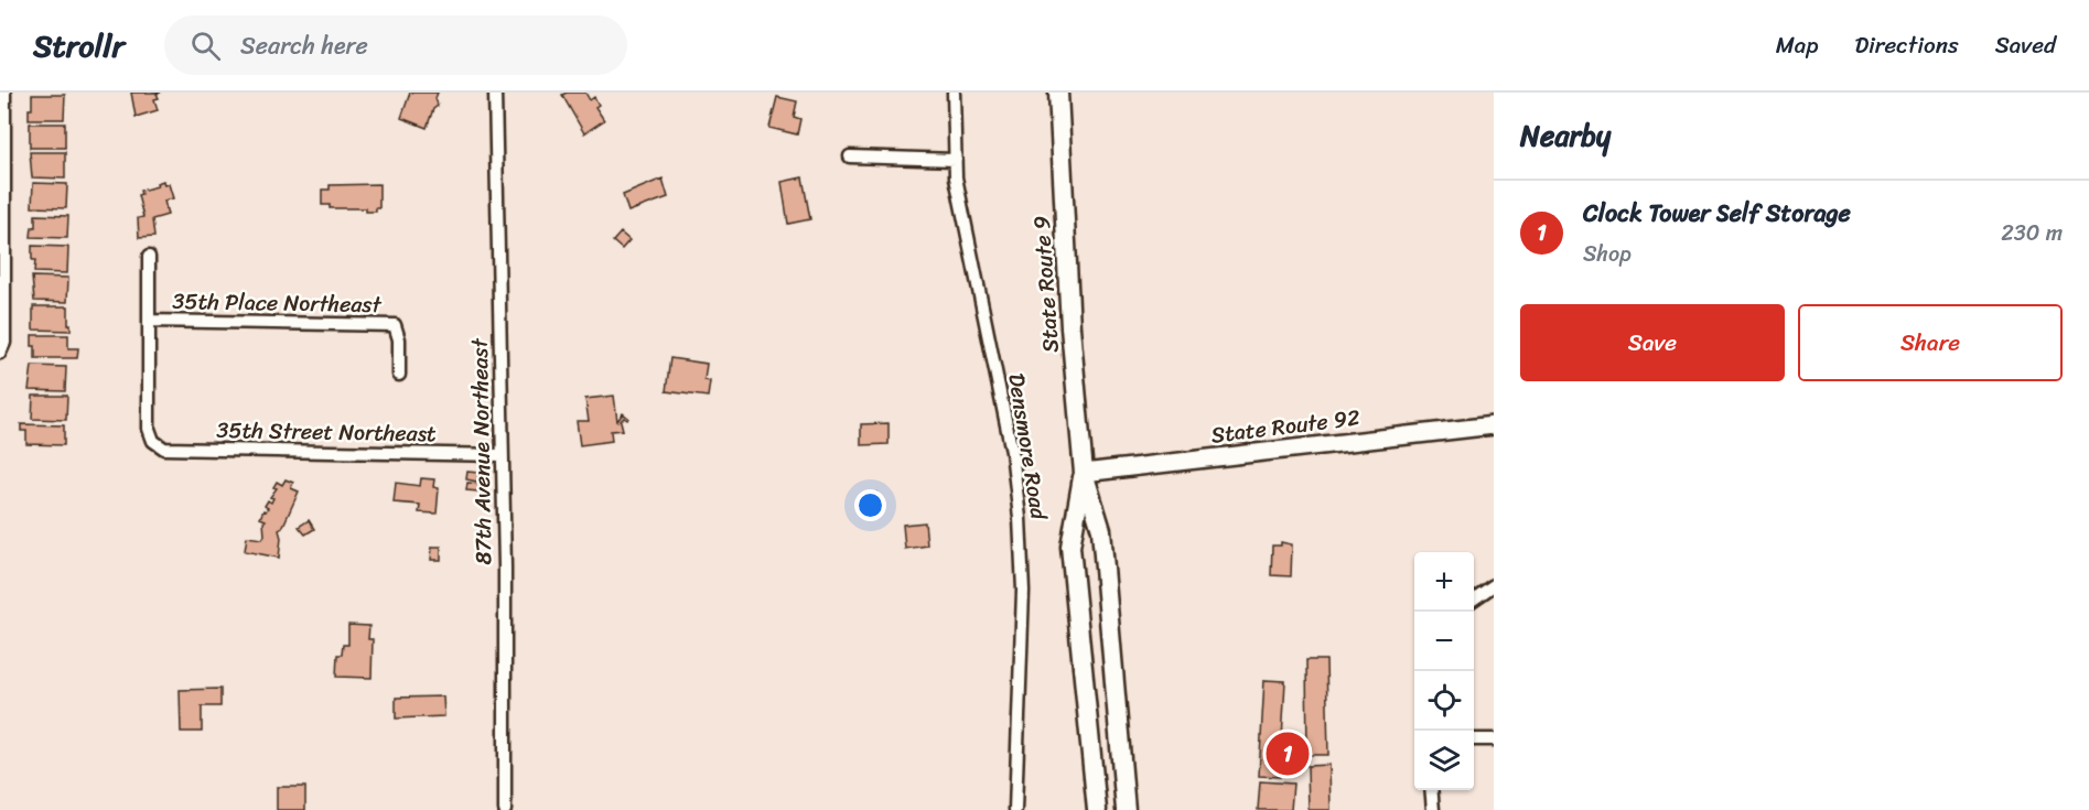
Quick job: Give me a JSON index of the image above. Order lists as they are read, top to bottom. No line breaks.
{"streets":{"main road":["State Route 9","State Route 92"],"street":["35th Place Northeast","35th Street Northeast","Densmore Road","87th Avenue Northeast"]},"crossings":[["State Route 9","State Route 92"],["35th Place Northeast","35th Street Northeast"],["35th Street Northeast","87th Avenue Northeast"]],"page":{"header":"Strollr","search":"Search here","nav":["Map","Directions","Saved"],"heading":"Nearby","list":[{"mark":"1","name":"Clock Tower Self Storage","note":"Shop","value":"230 m"}],"buttons":["Save","Share"],"map_buttons":["+","−"],"pins":"1"}}
